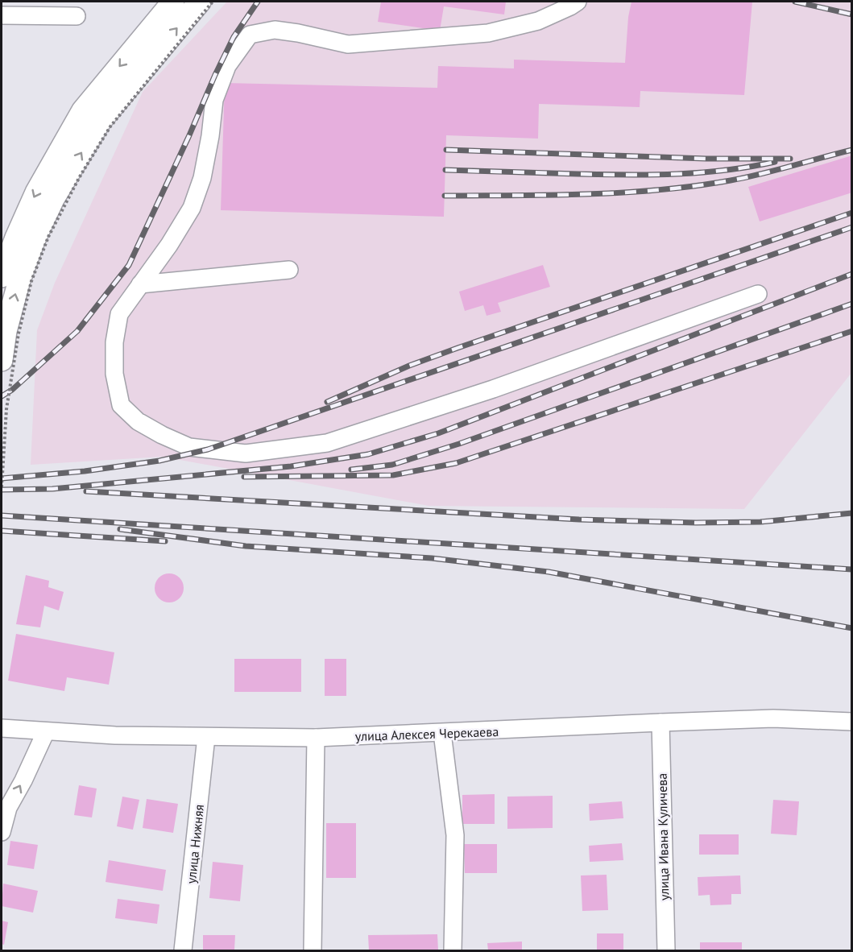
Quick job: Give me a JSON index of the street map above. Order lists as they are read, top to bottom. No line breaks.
{"streets":{"street":["улица Алексея Черекаева","улица Ивана Куличева","улица Нижняя"]},"crossings":[["улица Алексея Черекаева","улица Ивана Куличева"],["улица Алексея Черекаева","улица Нижняя"]]}
